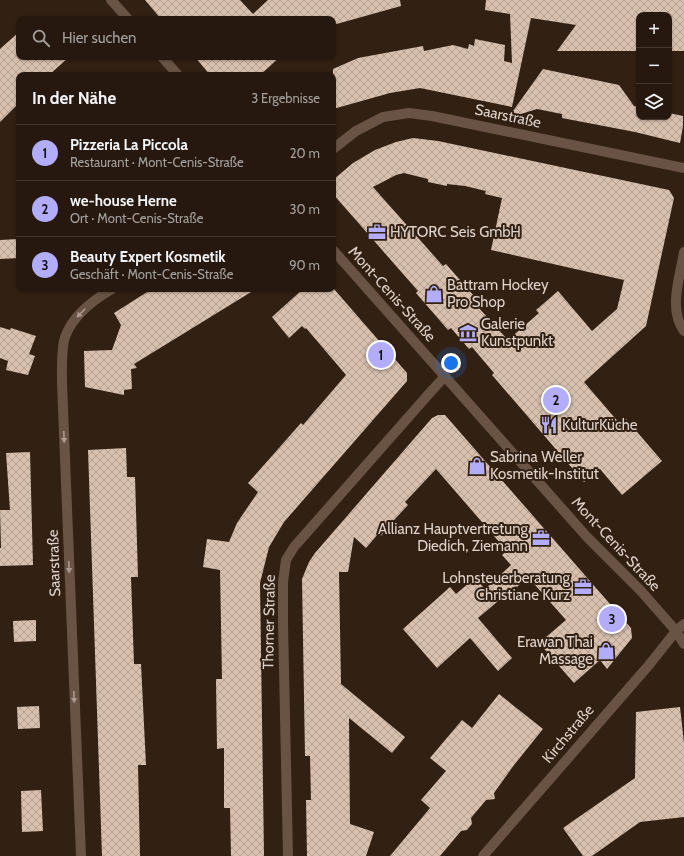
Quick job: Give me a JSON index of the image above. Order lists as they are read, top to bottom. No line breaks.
{"streets":{"street":["Saarstraße","Mont-Cenis-Straße","Thorner Straße","Kirchstraße"]},"crossings":[["Mont-Cenis-Straße","Thorner Straße"],["Mont-Cenis-Straße","Kirchstraße"]],"one_way":["Saarstraße"],"places":{"office":["HYTORC Seis GmbH","Allianz Hauptvertretung Diedich, Ziemann","Lohnsteuerberatung Christiane Kurz"],"shop":["Battram Hockey Pro Shop","Sabrina Weller Kosmetik-Institut","Erawan Thai Massage"],"museum":["Galerie Kunstpunkt"],"restaurant":["KulturKüche"]},"page":{"map_buttons":["+","−"],"search":"Hier suchen","heading":["In der Nähe","3 Ergebnisse"],"list":[{"mark":"1","name":"Pizzeria La Piccola","note":"Restaurant · Mont-Cenis-Straße","value":"20 m"},{"mark":"2","name":"we-house Herne","note":"Ort · Mont-Cenis-Straße","value":"30 m"},{"mark":"3","name":"Beauty Expert Kosmetik","note":"Geschäft · Mont-Cenis-Straße","value":"90 m"}],"pins":["1","2","3"]}}
